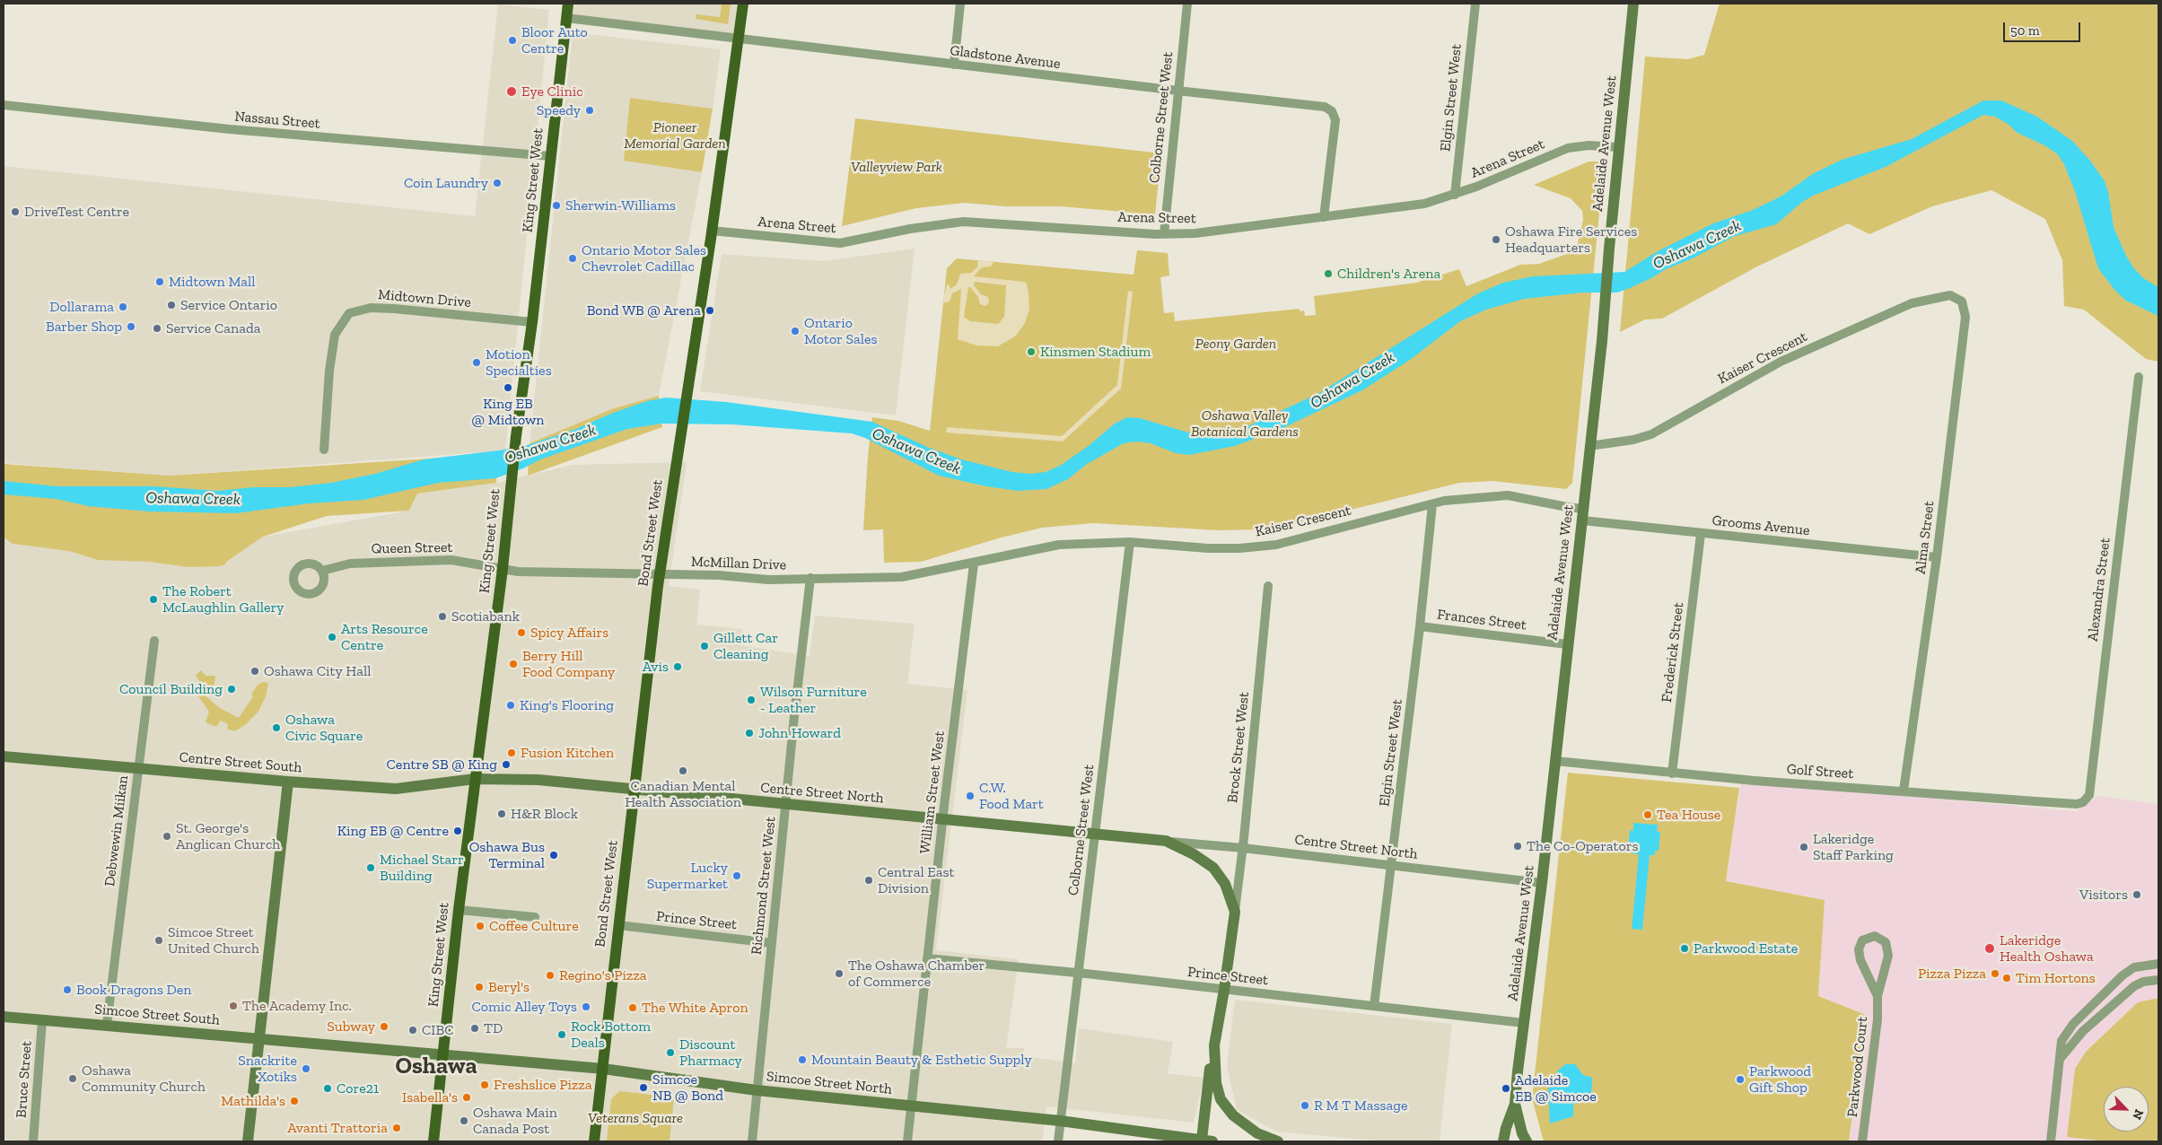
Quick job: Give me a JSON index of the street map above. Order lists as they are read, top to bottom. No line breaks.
{"streets":{"main road":["Adelaide Avenue West","King Street West","Bond Street West","Brock Street West","Centre Street South","Centre Street North","Simcoe Street South","Simcoe Street North"],"street":["Gladstone Avenue","Elgin Street West","Colborne Street West","Nassau Street","Arena Street","Midtown Drive","Kaiser Crescent","Grooms Avenue","Alma Street","Queen Street","McMillan Drive","Alexandra Street","Frances Street","Frederick Street","Golf Street","William Street West","Debwewin Miikan","Richmond Street West","Prince Street","Parkwood Court","Bruce Street"]},"crossings":[["Gladstone Avenue","Colborne Street West"],["Gladstone Avenue","Arena Street"],["Gladstone Avenue","King Street West"],["Gladstone Avenue","Bond Street West"],["Elgin Street West","Arena Street"],["Elgin Street West","Kaiser Crescent"],["Elgin Street West","Frances Street"],["Elgin Street West","Centre Street North"],["Elgin Street West","Prince Street"],["Colborne Street West","Arena Street"],["Colborne Street West","Kaiser Crescent"],["Colborne Street West","Centre Street North"],["Colborne Street West","Prince Street"],["Colborne Street West","Simcoe Street North"],["Nassau Street","King Street West"],["Adelaide Avenue West","Arena Street"],["Adelaide Avenue West","Kaiser Crescent"],["Adelaide Avenue West","Grooms Avenue"],["Adelaide Avenue West","Frances Street"],["Adelaide Avenue West","Golf Street"],["Adelaide Avenue West","Centre Street North"],["Adelaide Avenue West","Prince Street"],["Arena Street","Bond Street West"],["King Street West","Midtown Drive"],["King Street West","Queen Street"],["King Street West","McMillan Drive"],["King Street West","Centre Street South"],["King Street West","Centre Street North"],["King Street West","Simcoe Street South"],["King Street West","Simcoe Street North"],["Kaiser Crescent","Alma Street"],["Kaiser Crescent","McMillan Drive"],["Kaiser Crescent","William Street West"],["Grooms Avenue","Alma Street"],["Grooms Avenue","Frederick Street"],["Bond Street West","McMillan Drive"],["Bond Street West","Centre Street North"],["Bond Street West","Prince Street"],["Bond Street West","Simcoe Street North"],["Alma Street","Golf Street"],["Queen Street","McMillan Drive"],["McMillan Drive","William Street West"],["McMillan Drive","Richmond Street West"],["Alexandra Street","Golf Street"],["Frederick Street","Golf Street"],["Brock Street West","Centre Street North"],["Brock Street West","Prince Street"],["Centre Street South","Centre Street North"],["Centre Street South","Debwewin Miikan"],["William Street West","Centre Street North"],["William Street West","Prince Street"],["William Street West","Simcoe Street North"],["Centre Street North","Richmond Street West"],["Debwewin Miikan","Simcoe Street South"],["Richmond Street West","Prince Street"],["Richmond Street West","Simcoe Street North"],["Simcoe Street South","Bruce Street"],["Simcoe Street South","Simcoe Street North"]],"districts":["Oshawa"],"water":["Oshawa Creek"],"parks":["Pioneer Memorial Garden","Valleyview Park","Peony Garden","Oshawa Valley Botanical Gardens","Veterans Square"],"places":["Bloor Auto Centre","Eye Clinic","Speedy","Coin Laundry","Sherwin-Williams","DriveTest Centre","Oshawa Fire Services Headquarters","Ontario Motor Sales Chevrolet Cadillac","Children's Arena","Midtown Mall","Service Ontario","Dollarama","Bond WB @ Arena","Barber Shop","Service Canada","Ontario Motor Sales","Kinsmen Stadium","Motion Specialties","King EB @ Midtown","The Robert McLaughlin Gallery","Scotiabank","Spicy Affairs","Arts Resource Centre","Gillett Car Cleaning","Berry Hill Food Company","Avis","Oshawa City Hall","Council Building","Wilson Furniture - Leather","King's Flooring","Oshawa Civic Square","John Howard","Fusion Kitchen","Centre SB @ King","Canadian Mental Health Association","C.W. Food Mart","H&R Block","Tea House","King EB @ Centre","St. George's Anglican Church","The Co-Operators","Lakeridge Staff Parking","Oshawa Bus Terminal","Michael Starr Building","Lucky Supermarket","Central East Division","Visitors","Coffee Culture","Simcoe Street United Church","Parkwood Estate","Lakeridge Health Oshawa","The Oshawa Chamber of Commerce","Pizza Pizza","Regino's Pizza","Tim Hortons","Beryl's","Book Dragons Den","The Academy Inc.","Comic Alley Toys","The White Apron","Subway","TD","CIBC","Rock Bottom Deals","Discount Pharmacy","Mountain Beauty & Esthetic Supply","Snackrite Xotiks","Oshawa Community Church","Parkwood Gift Shop","Freshslice Pizza","Simcoe NB @ Bond","Core21","Adelaide EB @ Simcoe","Isabella's","Mathilda's","R M T Massage","Oshawa Main Canada Post","Avanti Trattoria"],"scale_bar":"50 m","north":"bottom right"}
